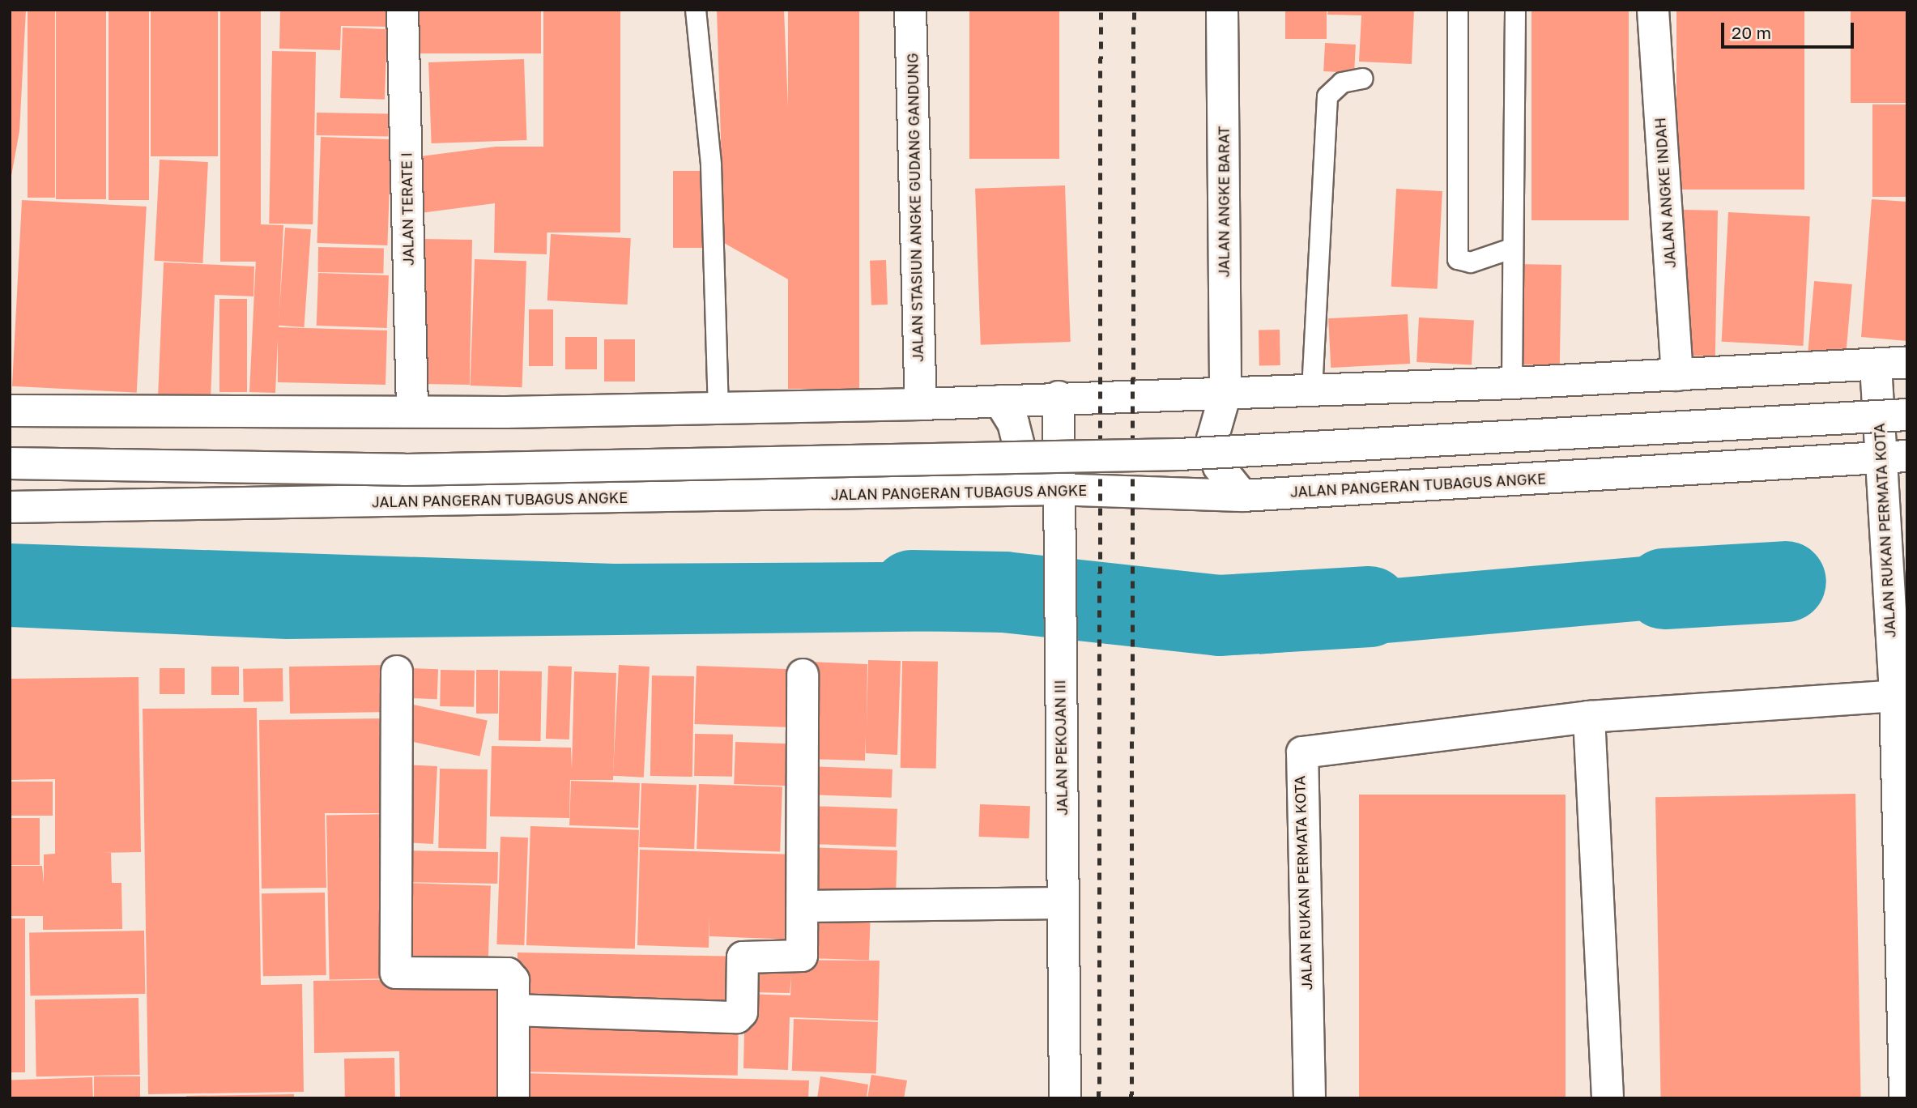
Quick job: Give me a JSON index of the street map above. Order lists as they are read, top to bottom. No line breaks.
{"streets":{"street":["JALAN ANGKE INDAH","JALAN ANGKE BARAT","JALAN STASIUN ANGKE GUDANG GANDUNG","JALAN TERATE I","JALAN PANGERAN TUBAGUS ANGKE","JALAN RUKAN PERMATA KOTA","JALAN PEKOJAN III"]},"crossings":[["JALAN ANGKE BARAT","JALAN PANGERAN TUBAGUS ANGKE"],["JALAN PANGERAN TUBAGUS ANGKE","JALAN RUKAN PERMATA KOTA"],["JALAN PANGERAN TUBAGUS ANGKE","JALAN PEKOJAN III"]],"scale_bar":"20 m"}
